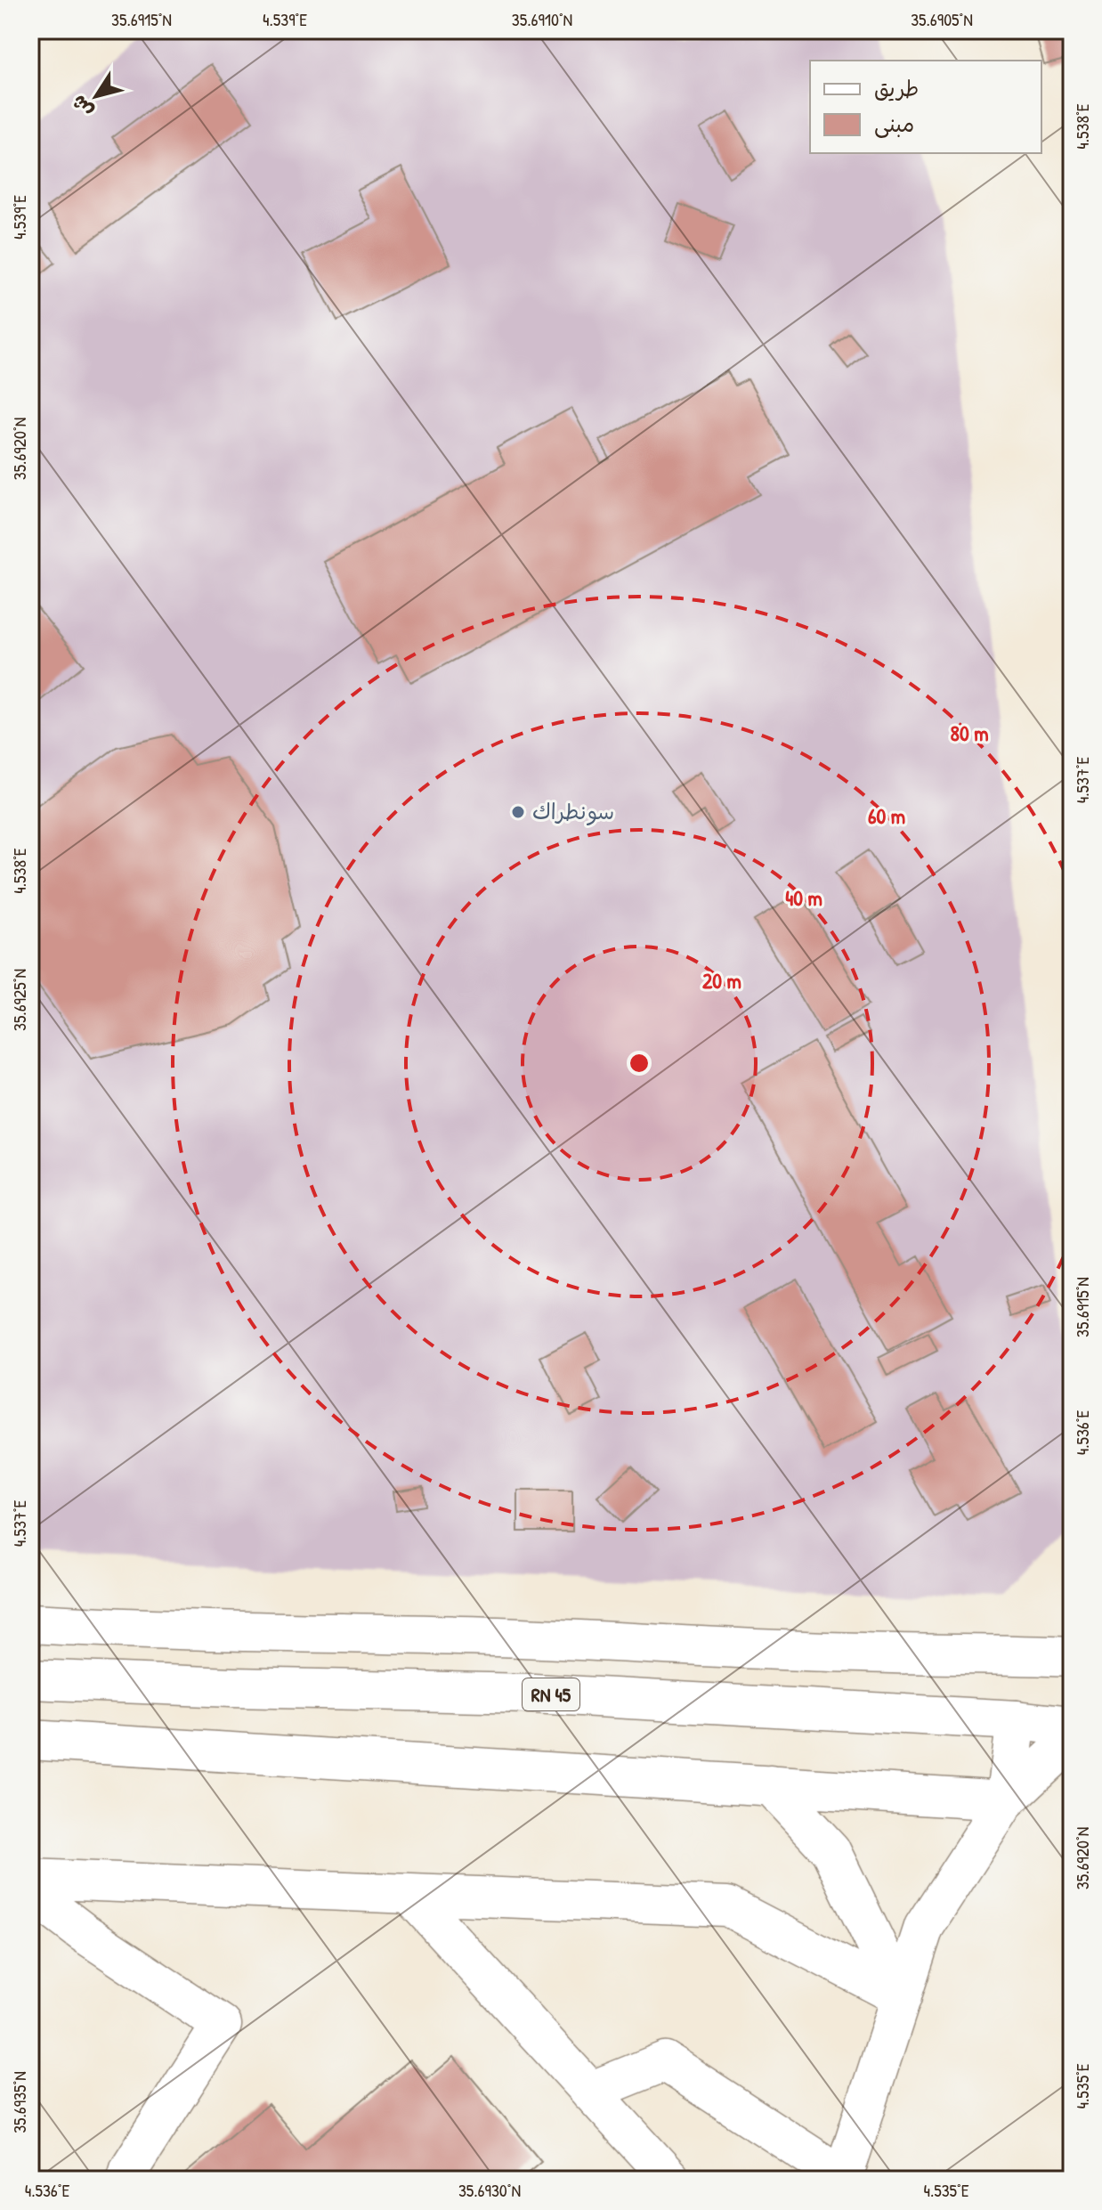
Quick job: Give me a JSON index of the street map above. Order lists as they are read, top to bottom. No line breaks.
{"streets":{"main road":["RN 45"]},"places":["سونطراك"],"legend":["طريق","مبنى"],"north":"bottom left","coordinates":["35.6915°N","4.539°E","35.6910°N","35.6905°N","4.538°E","35.6920°N","4.537°E","35.6925°N","4.536°E","4.535°E","35.6935°N","35.6930°N"],"rings":["80 m","60 m","40 m","20 m"]}
